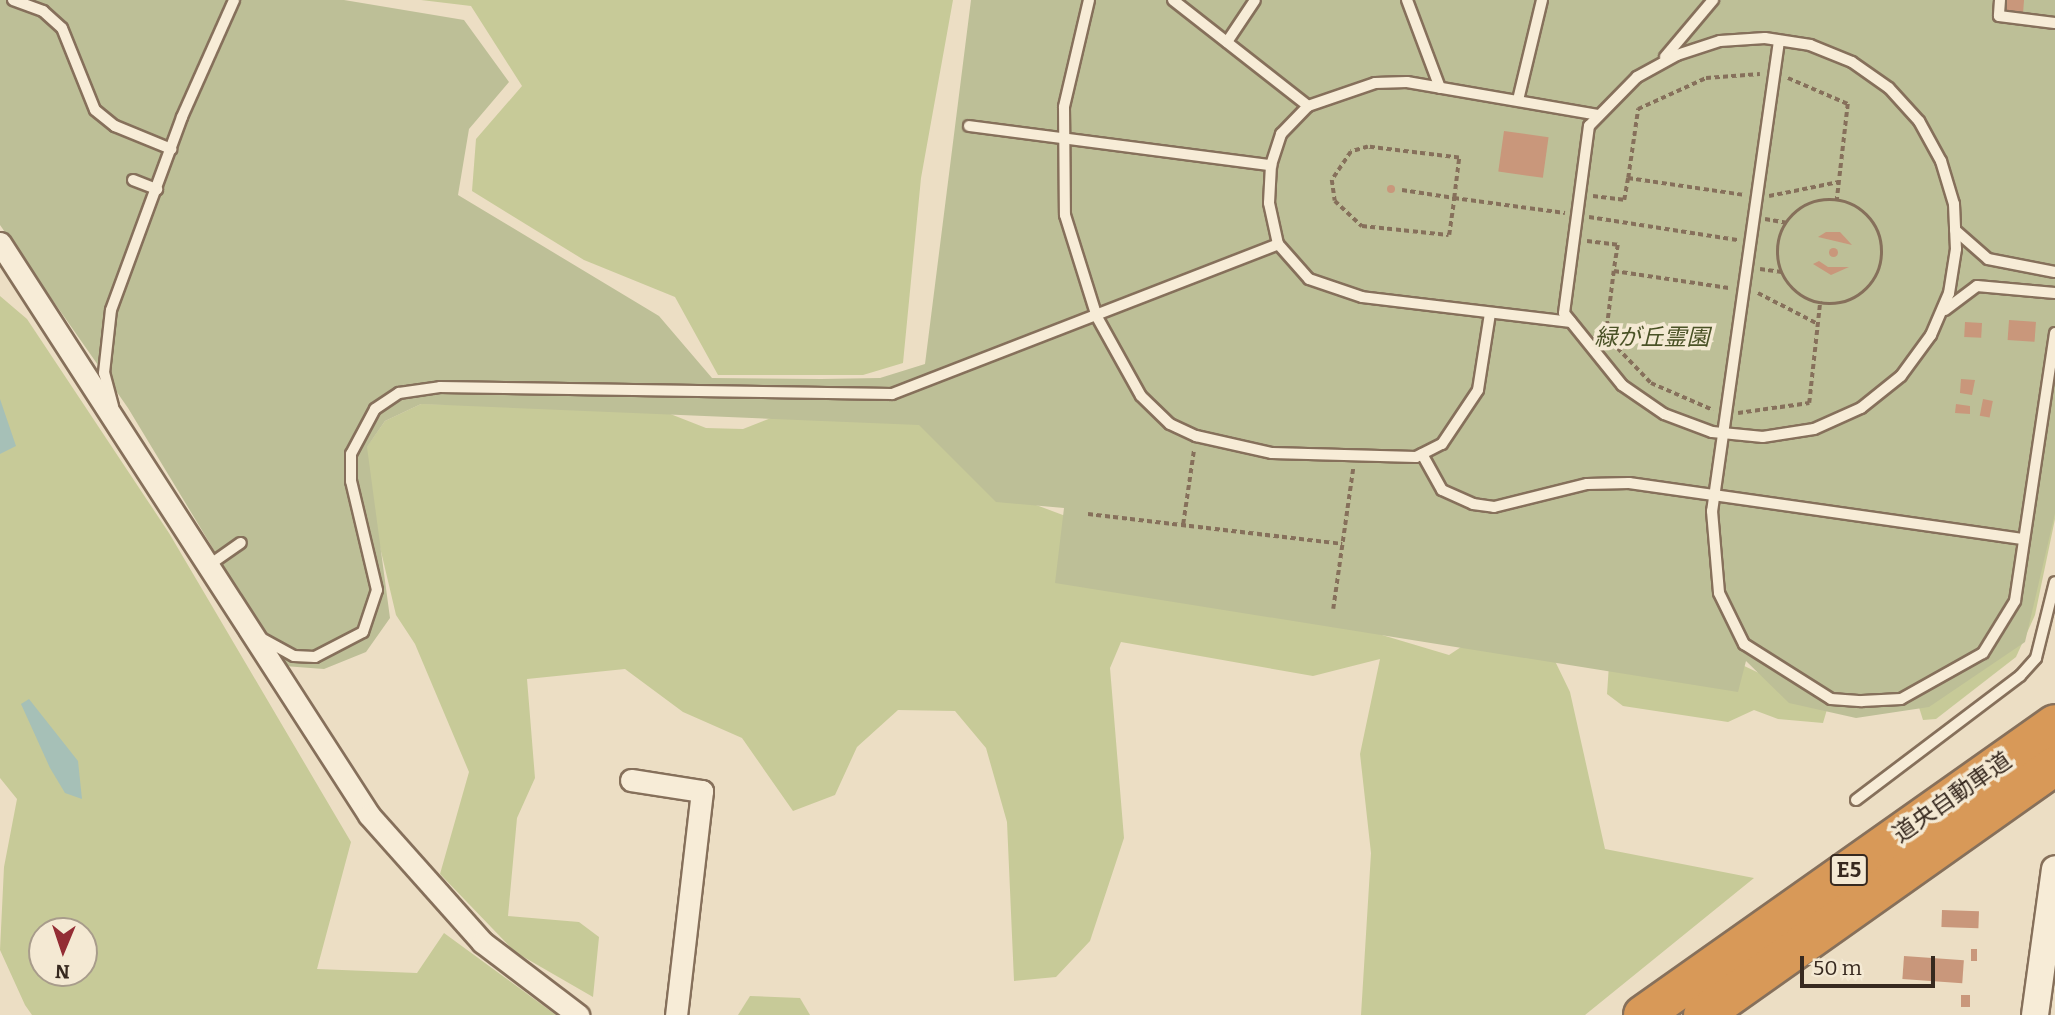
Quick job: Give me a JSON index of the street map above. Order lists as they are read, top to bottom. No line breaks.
{"streets":{"highway":["道央自動車道","E5"]},"parks":["緑が丘霊園"],"scale_bar":"50 m","north":"bottom"}
